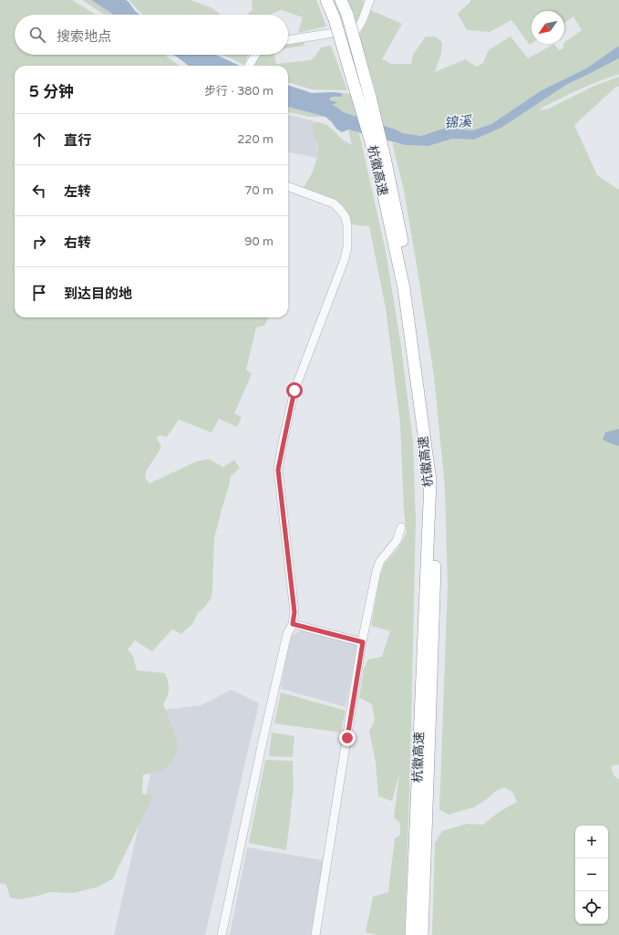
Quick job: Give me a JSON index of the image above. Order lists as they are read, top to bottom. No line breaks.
{"streets":{"highway":["杭徽高速"]},"water":["锦溪"],"north":"bottom left","page":{"search":"搜索地点","heading":["5 分钟","步行 · 380 m"],"list":[["直行","220 m"],["左转","70 m"],["右转","90 m"],"到达目的地"],"map_buttons":["+","−"]}}
